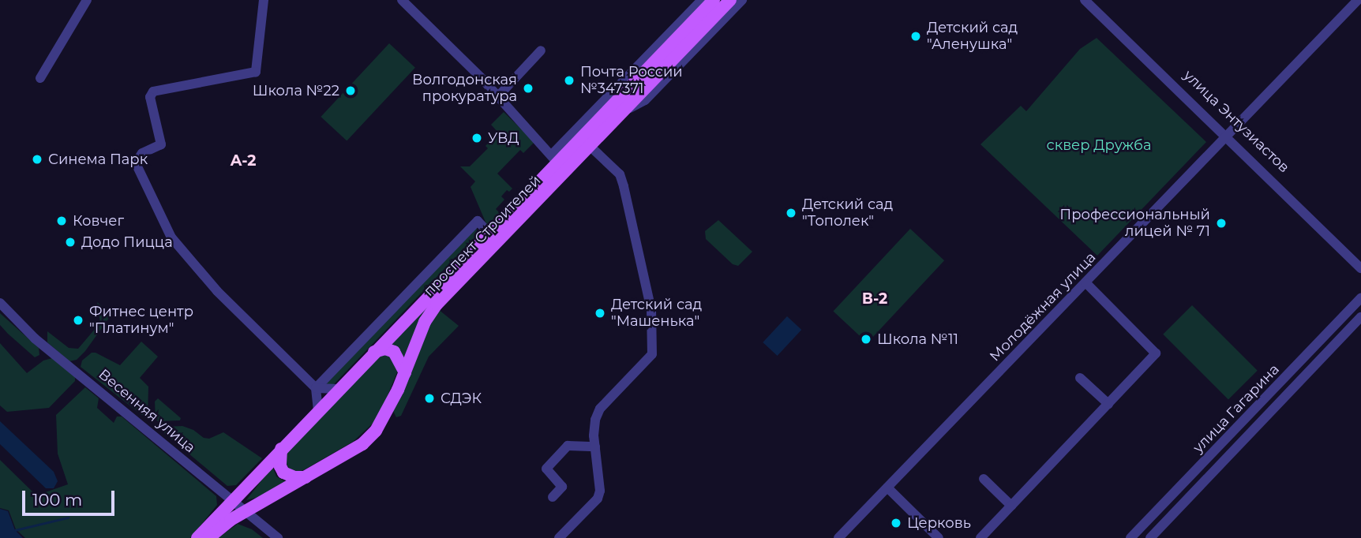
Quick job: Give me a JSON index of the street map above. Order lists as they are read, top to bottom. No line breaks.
{"streets":{"main road":["проспект Строителей"],"street":["улица Энтузиастов","Молодёжная улица","улица Гагарина","Весенняя улица"]},"crossings":[["улица Энтузиастов","Молодёжная улица"],["проспект Строителей","Весенняя улица"]],"districts":["А-2","В-2"],"parks":["сквер Дружба"],"places":["Детский сад \"Аленушка\"","Почта России №347371","Волгодонская прокуратура","Школа №22","УВД","Синема Парк","Детский сад \"Тополек\"","Ковчег","Профессиональный лицей № 71","Додо Пицца","Детский сад \"Машенька\"","Фитнес центр \"Платинум\"","Школа №11","СДЭК","Церковь"],"scale_bar":"100 m"}
